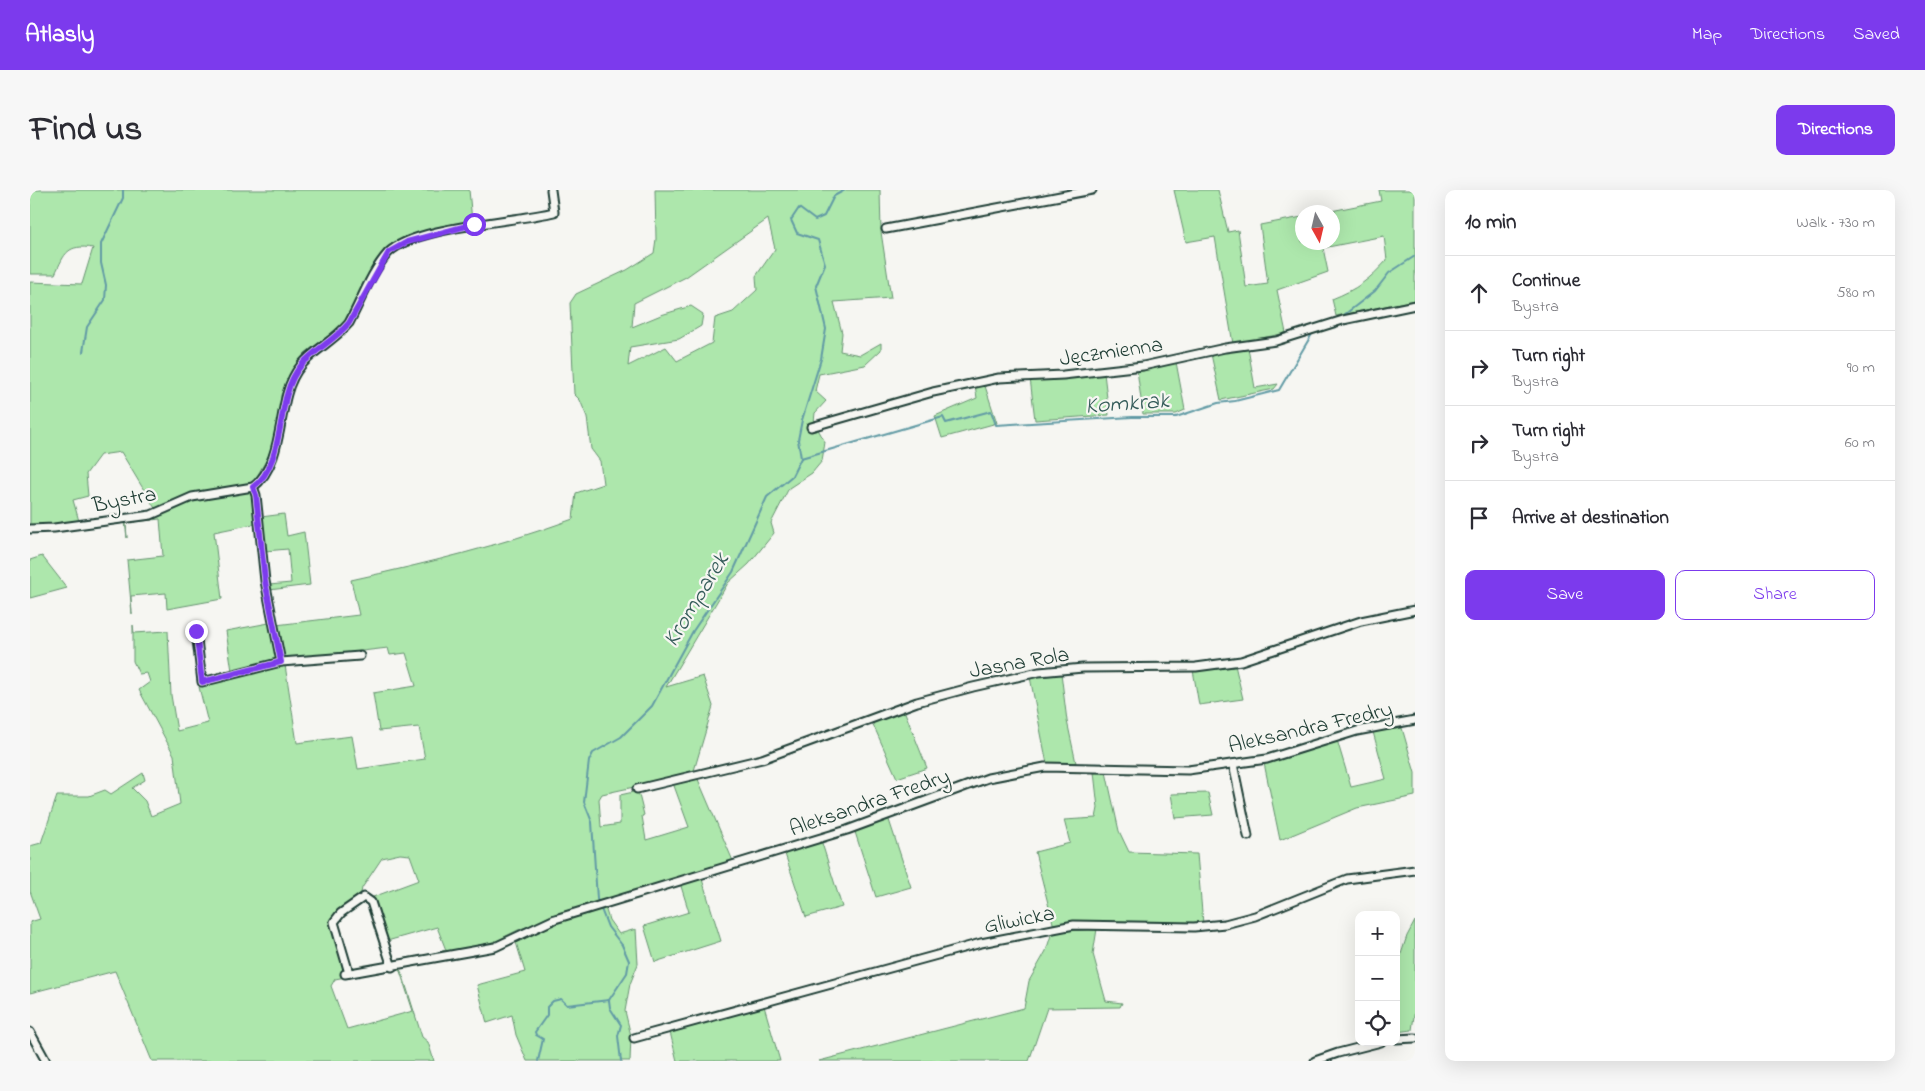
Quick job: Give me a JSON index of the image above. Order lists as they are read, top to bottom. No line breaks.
{"streets":{"street":["Jęczmienna","Bystra","Jasna Rola","Aleksandra Fredry","Gliwicka"]},"water":["Komkrak","Kromparek"],"north":"bottom","page":{"header":"Atlasly","nav":["Map","Directions","Saved"],"title":"Find us","buttons":["Directions",["Save","Share"]],"heading":["10 min","Walk · 730 m"],"list":[["Continue","Bystra","580 m"],["Turn right","Bystra","90 m"],["Turn right","Bystra","60 m"],"Arrive at destination"],"map_buttons":["+","−"]}}
